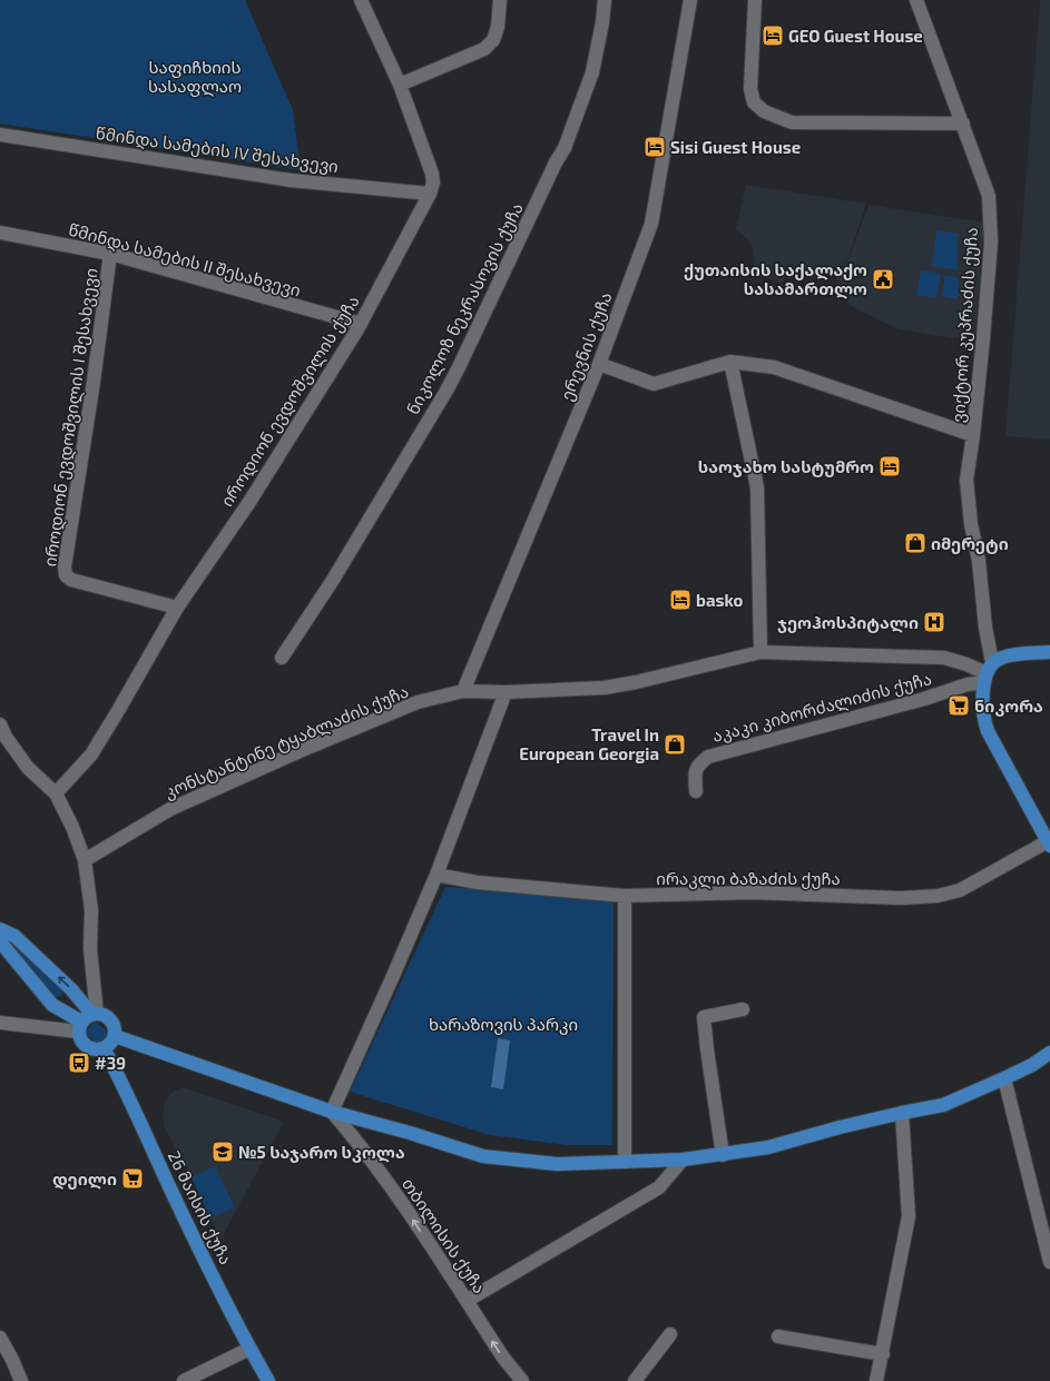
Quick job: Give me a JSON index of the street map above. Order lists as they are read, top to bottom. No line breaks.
{"streets":{"main road":["26 მაისის ქუჩა"],"street":["წმინდა სამების IV შესახვევი","წმინდა სამების II შესახვევი","ნიკოლოზ ნეკრასოვის ქუჩა","ვიქტორ კუპრაძის ქუჩა","ერევნის ქუჩა","იროდიონ ევდოშვილის ქუჩა","იროდიონ ევდოშვილის I შესახვევი","აკაკი კიბორძალიძის ქუჩა","კონსტანტინე ტყაბლაძის ქუჩა","ირაკლი ბაზაძის ქუჩა","თბილისის ქუჩა"]},"crossings":[["წმინდა სამების IV შესახვევი","იროდიონ ევდოშვილის ქუჩა"],["წმინდა სამების II შესახვევი","იროდიონ ევდოშვილის ქუჩა"],["წმინდა სამების II შესახვევი","იროდიონ ევდოშვილის I შესახვევი"],["ვიქტორ კუპრაძის ქუჩა","აკაკი კიბორძალიძის ქუჩა"],["ვიქტორ კუპრაძის ქუჩა","კონსტანტინე ტყაბლაძის ქუჩა"],["ერევნის ქუჩა","კონსტანტინე ტყაბლაძის ქუჩა"],["იროდიონ ევდოშვილის ქუჩა","იროდიონ ევდოშვილის I შესახვევი"],["აკაკი კიბორძალიძის ქუჩა","კონსტანტინე ტყაბლაძის ქუჩა"]],"one_way":["თბილისის ქუჩა"],"parks":["საფიჩხიის სასაფლაო","ხარაზოვის პარკი"],"places":{"hotel":["GEO Guest House","Sisi Guest House","საოჯახო სასტუმრო","basko"],"public building":["ქუთაისის საქალაქო სასამართლო"],"shop":["იმერეტი","Travel In European Georgia"],"hospital":["ჯეოჰოსპიტალი"],"supermarket":["ნიკორა","დეილი"],"bus stop":["#39"],"school or university":["№5 საჯარო სკოლა"]}}
